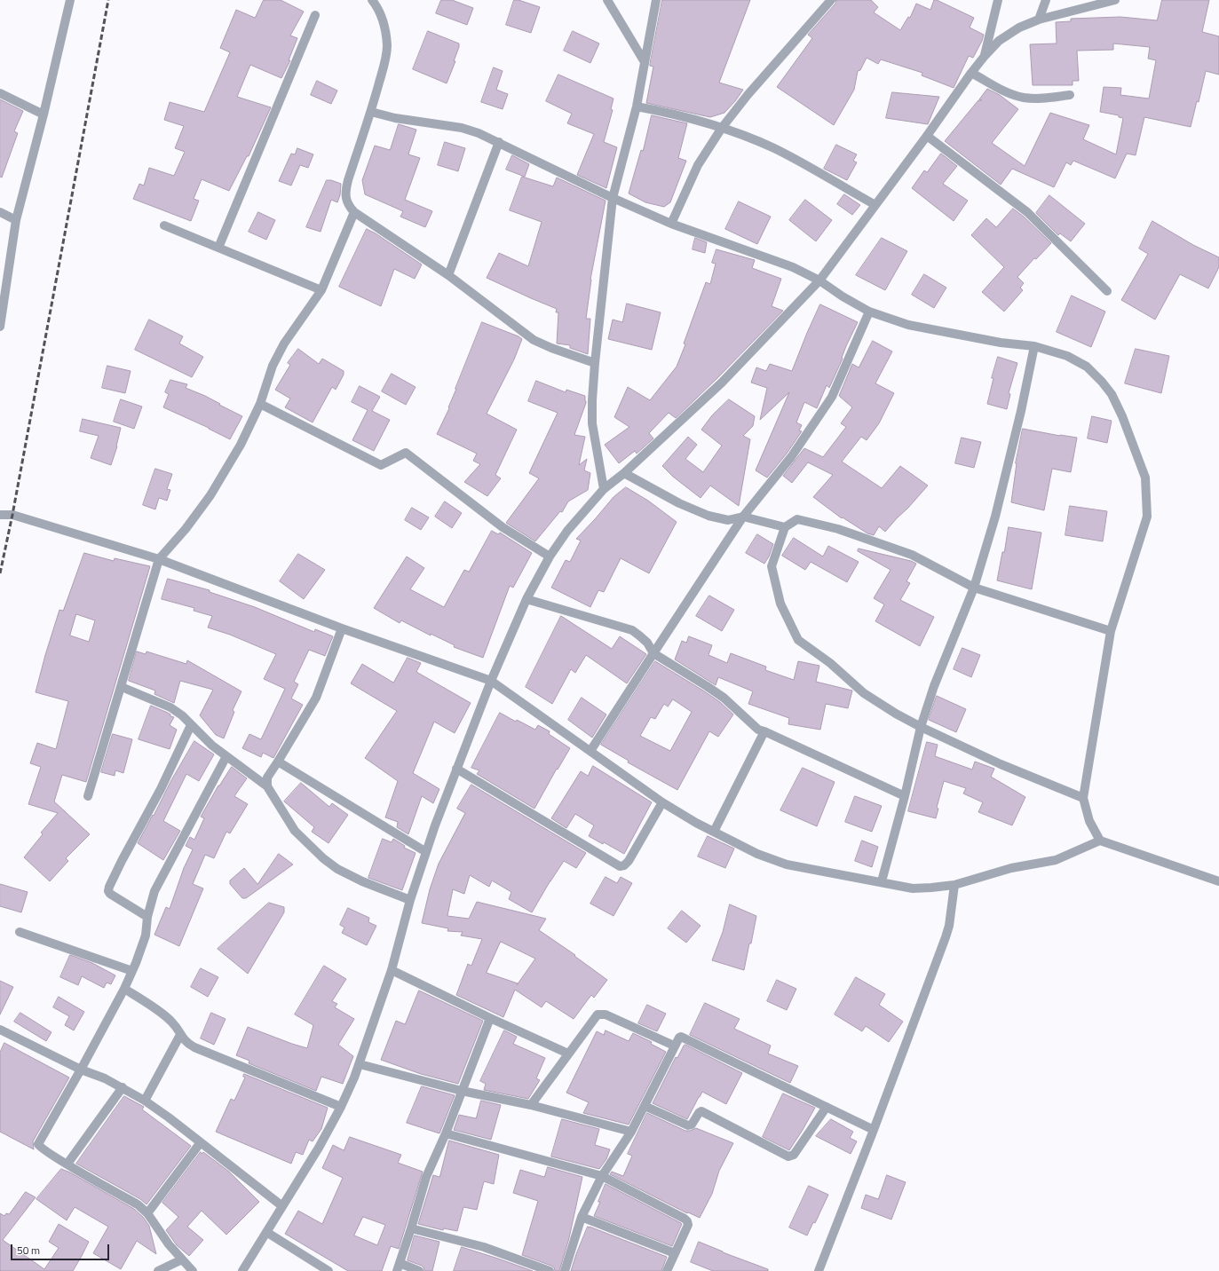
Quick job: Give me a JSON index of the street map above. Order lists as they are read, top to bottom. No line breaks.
{"scale_bar":"50 m"}
